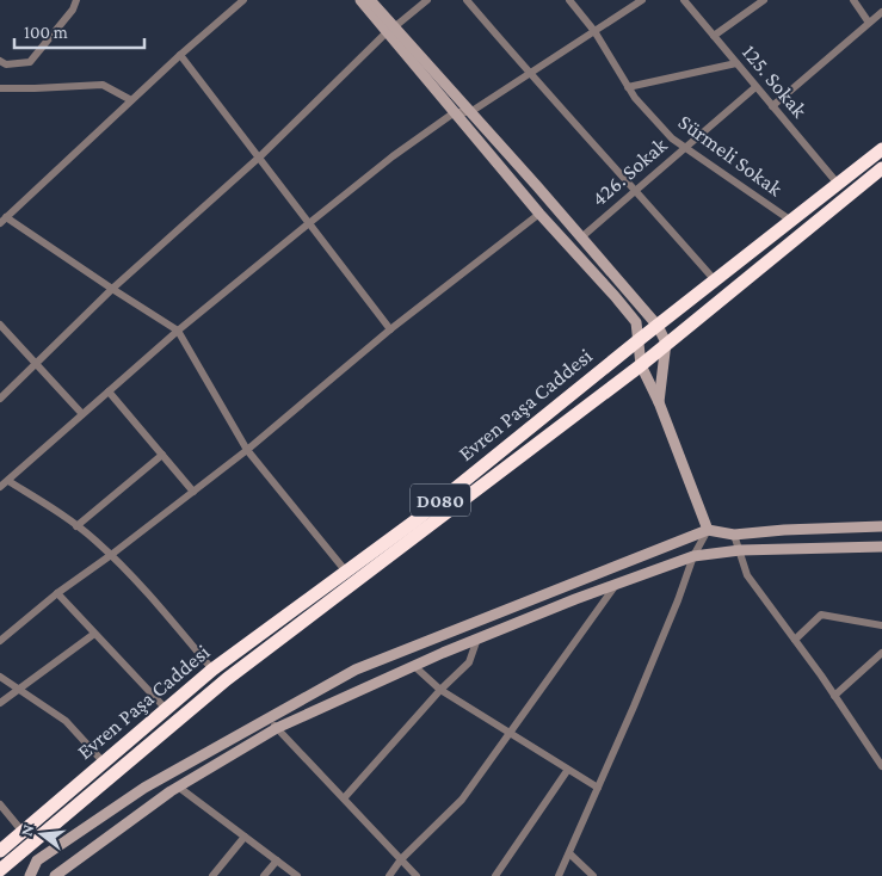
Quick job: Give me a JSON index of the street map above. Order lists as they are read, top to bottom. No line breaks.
{"streets":{"highway":["Evren Paşa Caddesi","D080"],"street":["125. Sokak","Sürmeli Sokak","426. Sokak"]},"crossings":[["125. Sokak","426. Sokak"],["125. Sokak","Evren Paşa Caddesi"],["Sürmeli Sokak","426. Sokak"],["Sürmeli Sokak","Evren Paşa Caddesi"]],"scale_bar":"100 m","north":"left"}
